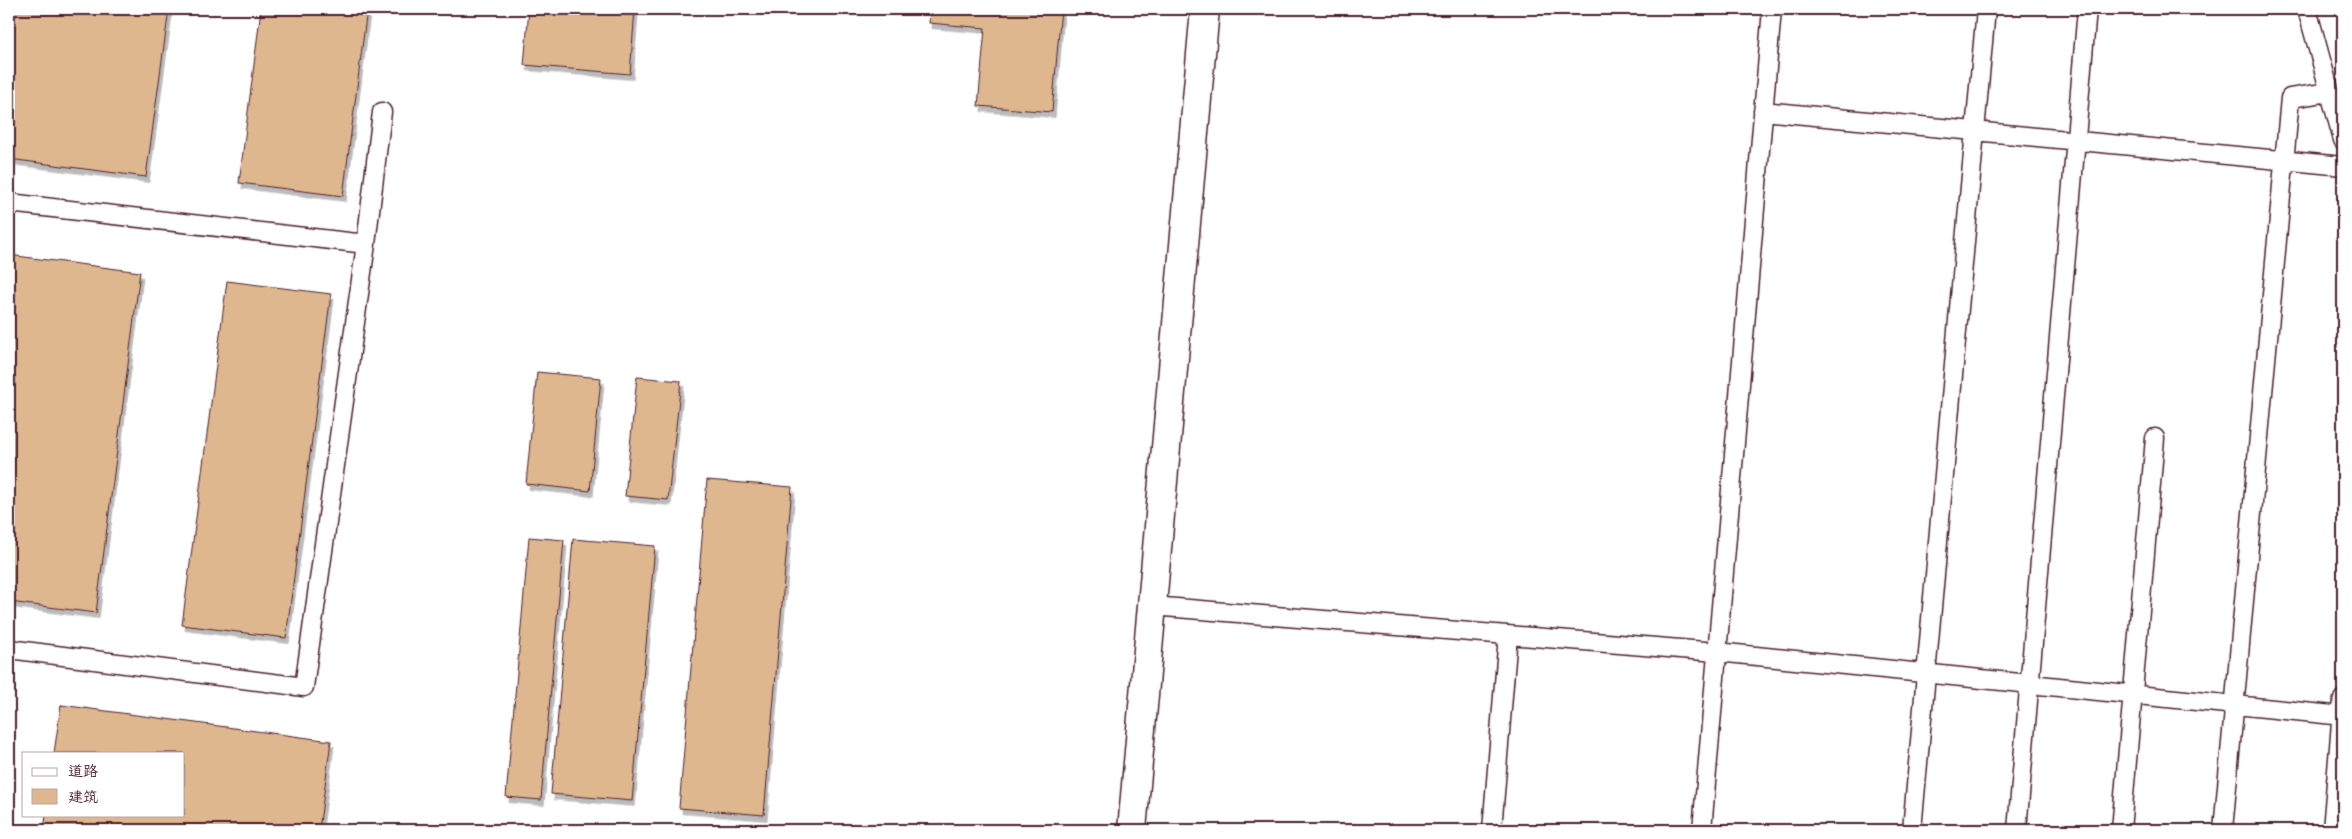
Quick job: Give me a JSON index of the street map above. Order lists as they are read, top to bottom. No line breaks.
{"legend":["道路","建筑"]}
